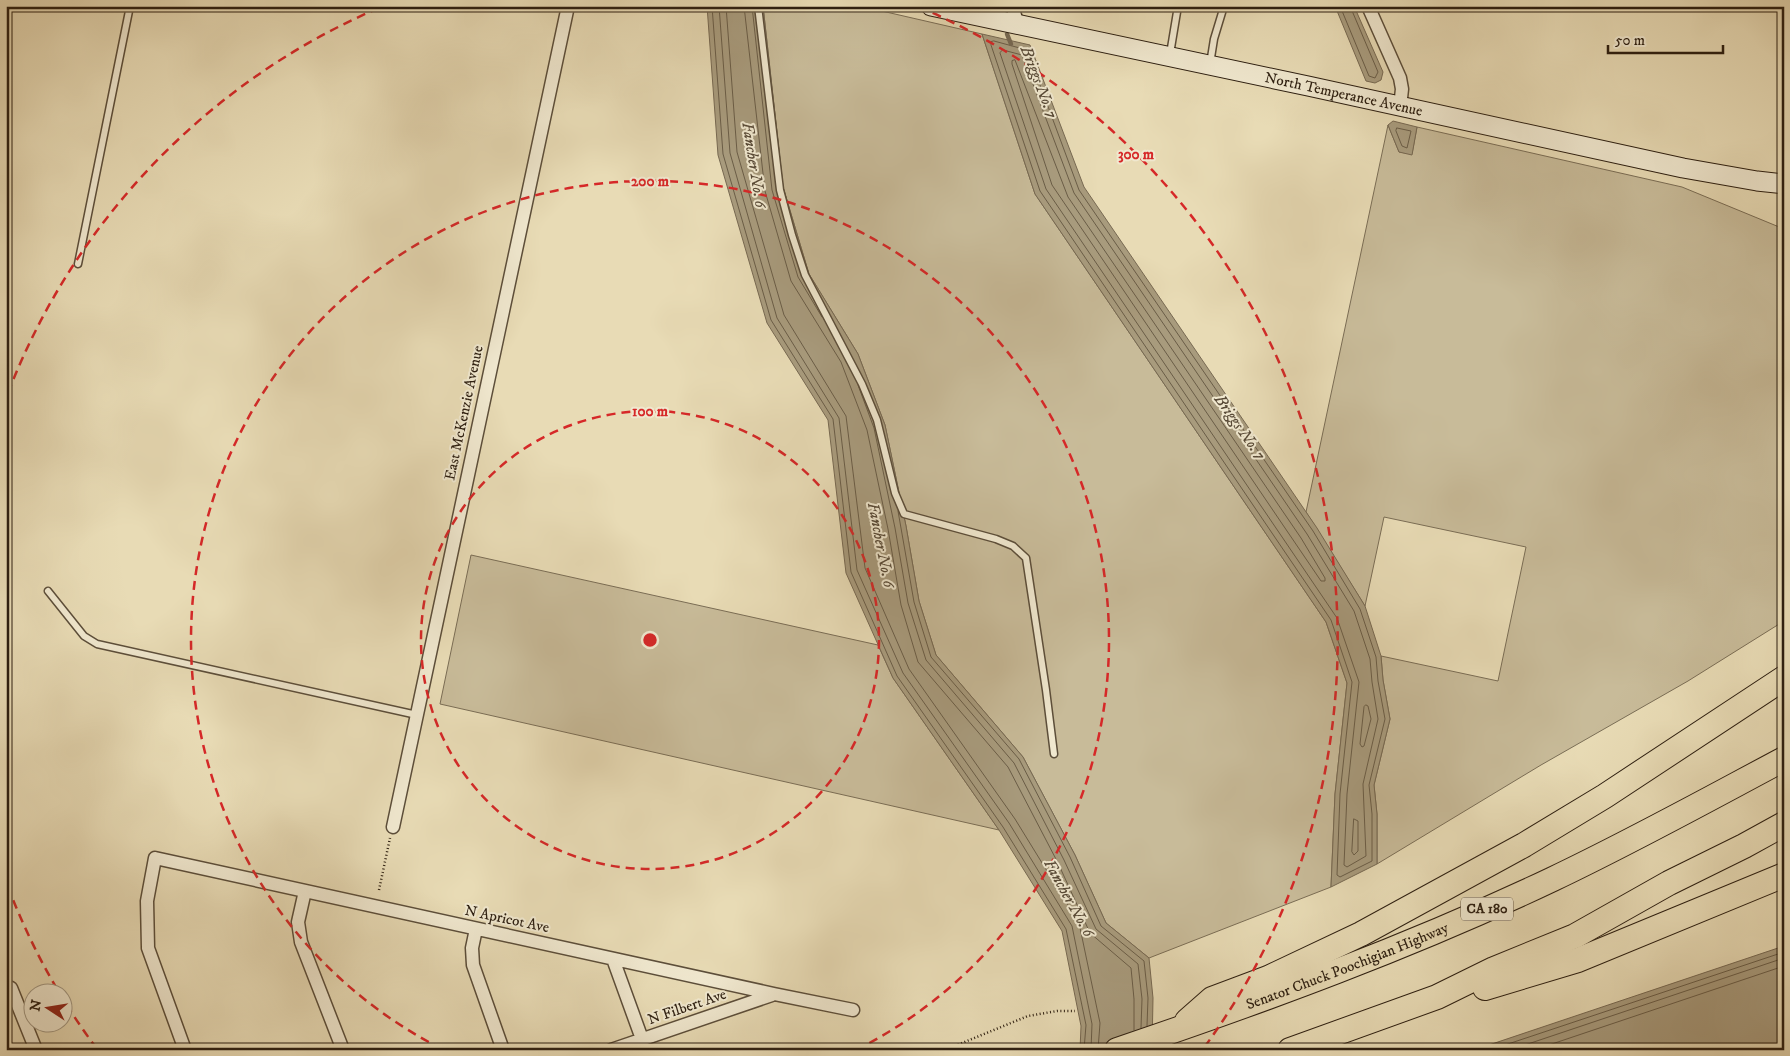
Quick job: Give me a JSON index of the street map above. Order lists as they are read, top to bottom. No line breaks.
{"streets":{"highway":["CA 180","Senator Chuck Poochigian Highway"],"main road":["North Temperance Avenue"],"street":["East McKenzie Avenue","N Apricot Ave","N Filbert Ave"]},"crossings":[["N Apricot Ave","N Filbert Ave"]],"water":["Briggs No. 7","Fancher No. 6"],"scale_bar":"50 m","north":"left","rings":["300 m","200 m","100 m"]}
